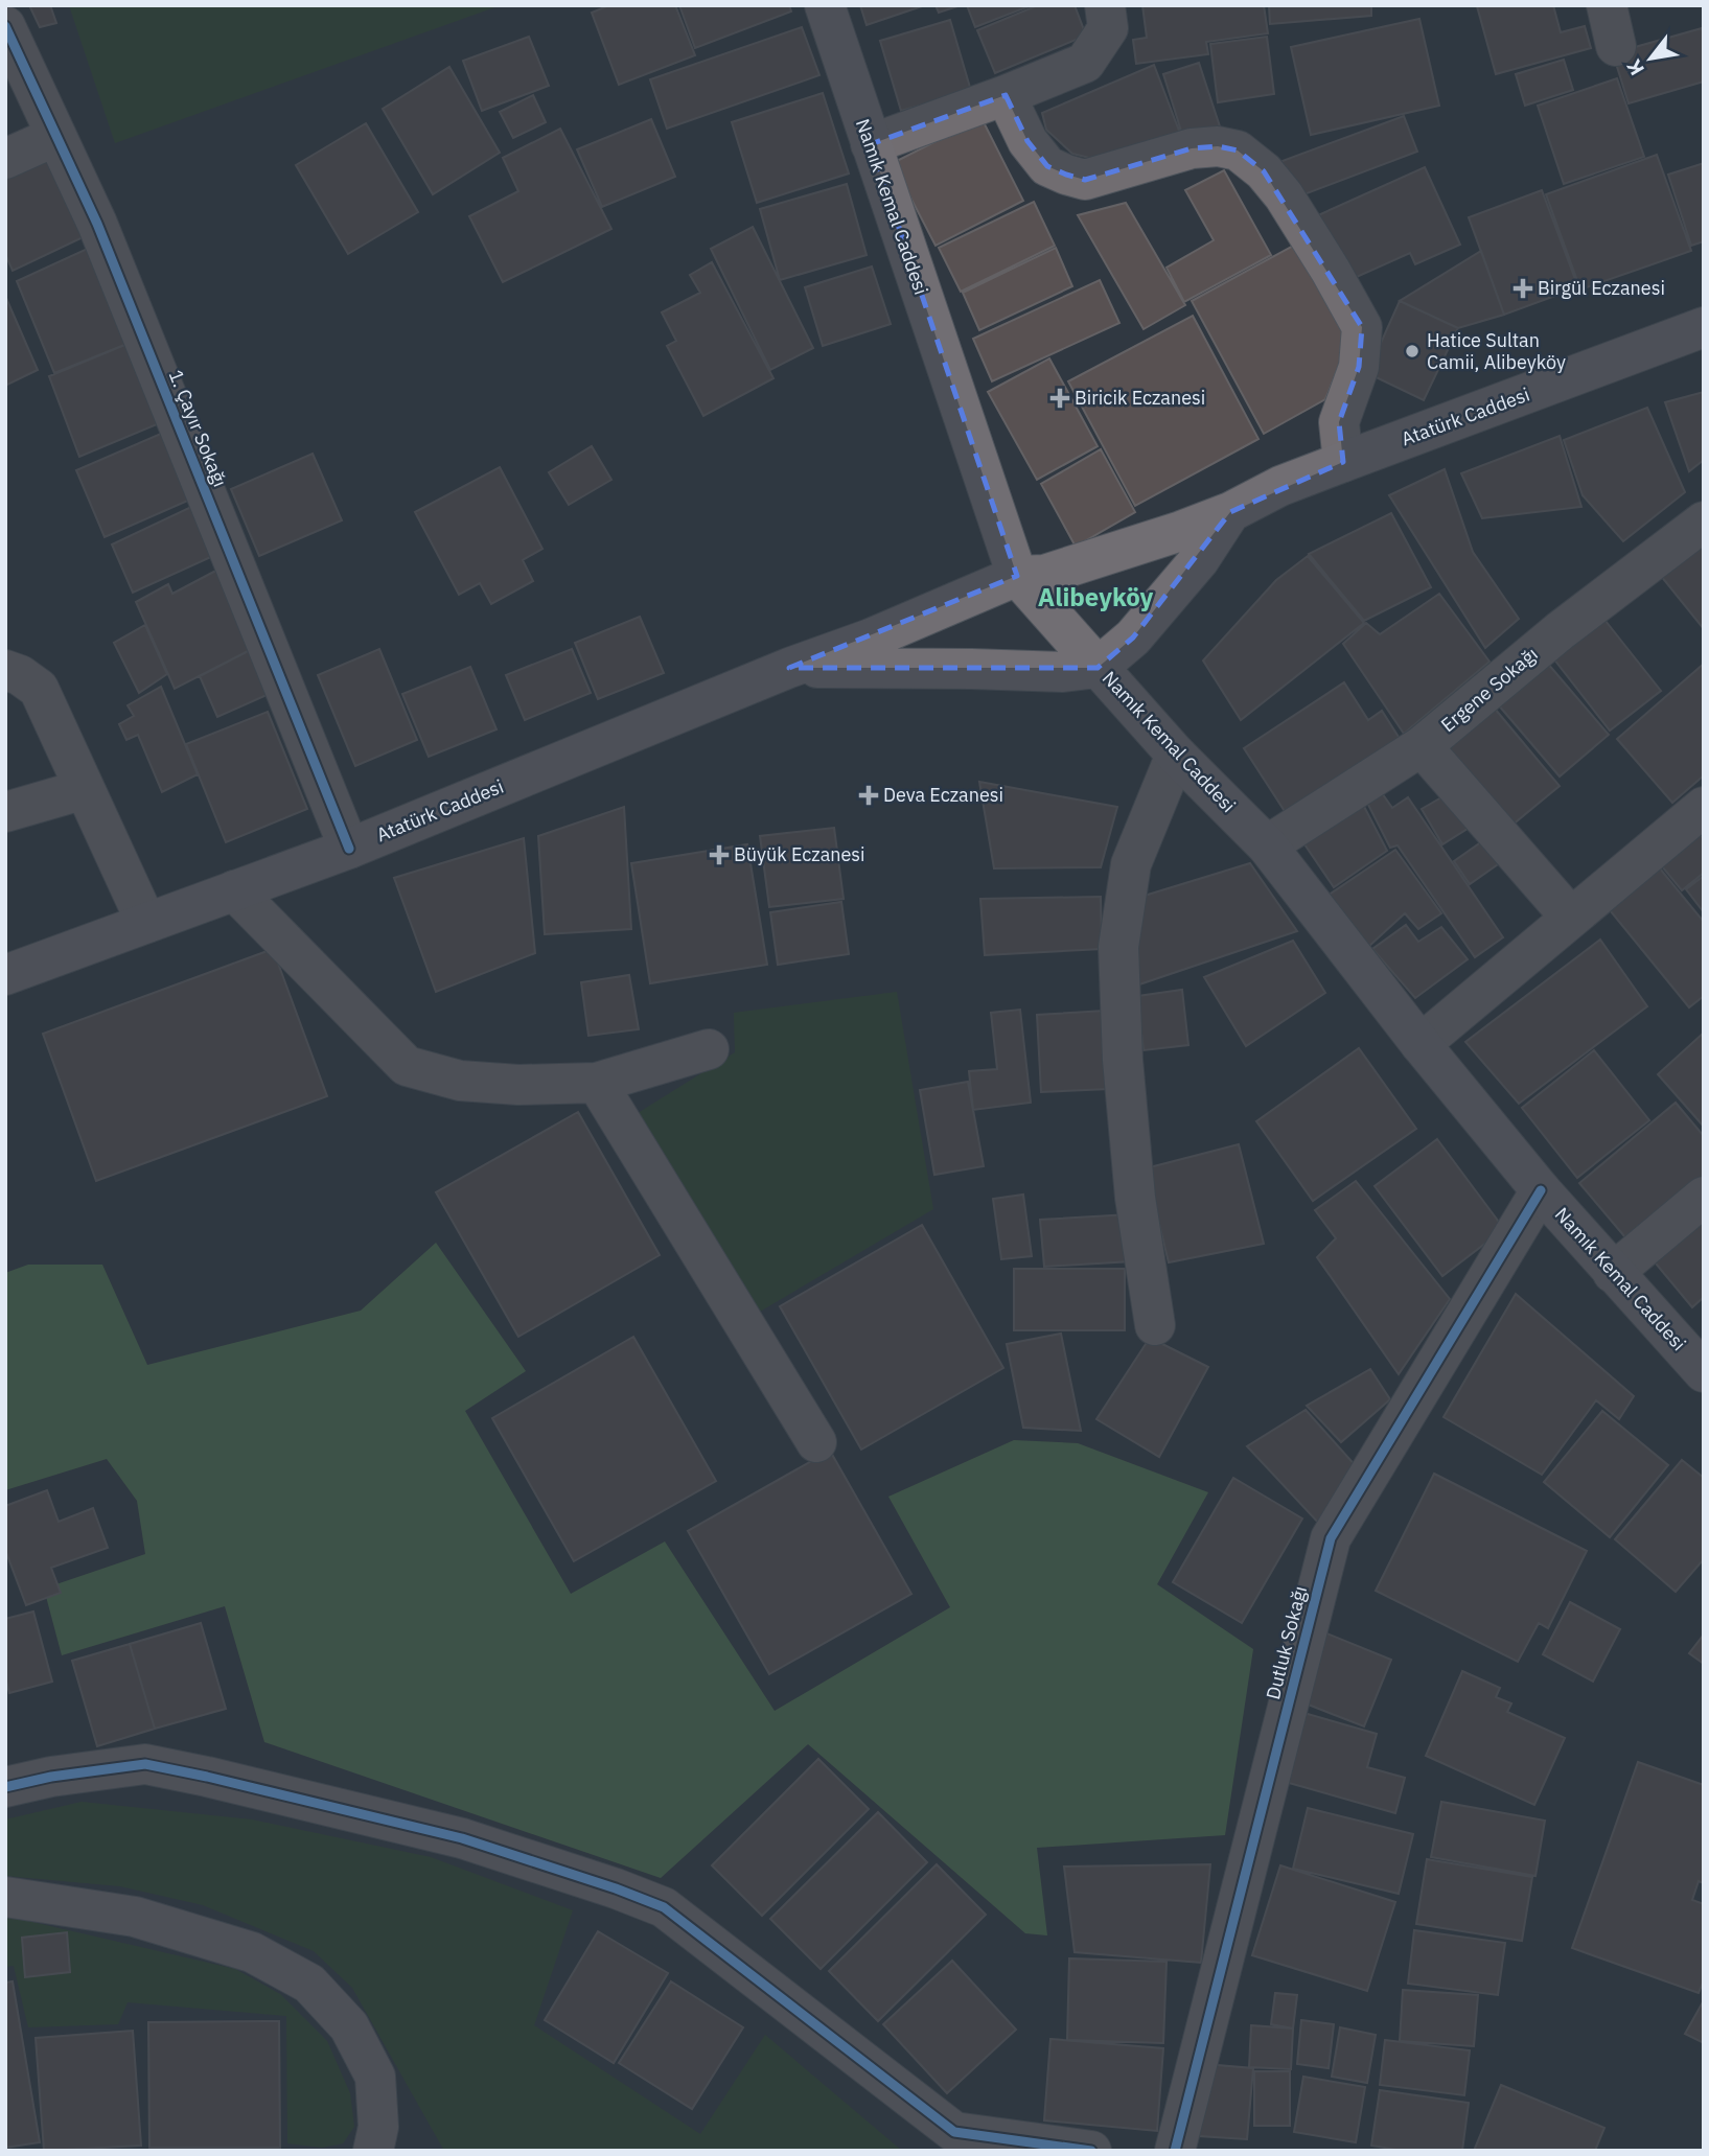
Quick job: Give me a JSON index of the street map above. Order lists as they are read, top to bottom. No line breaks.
{"streets":{"main road":["Namık Kemal Caddesi","Atatürk Caddesi"],"street":["1. Çayır Sokağı","Ergene Sokağı","Dutluk Sokağı"]},"crossings":[["Namık Kemal Caddesi","Atatürk Caddesi"],["Namık Kemal Caddesi","Ergene Sokağı"],["Namık Kemal Caddesi","Dutluk Sokağı"],["Atatürk Caddesi","1. Çayır Sokağı"]],"districts":["Alibeyköy"],"places":{"health":["Birgül Eczanesi","Biricik Eczanesi","Deva Eczanesi","Büyük Eczanesi"],"other":["Hatice Sultan Camii, Alibeyköy"]},"north":"bottom left"}
